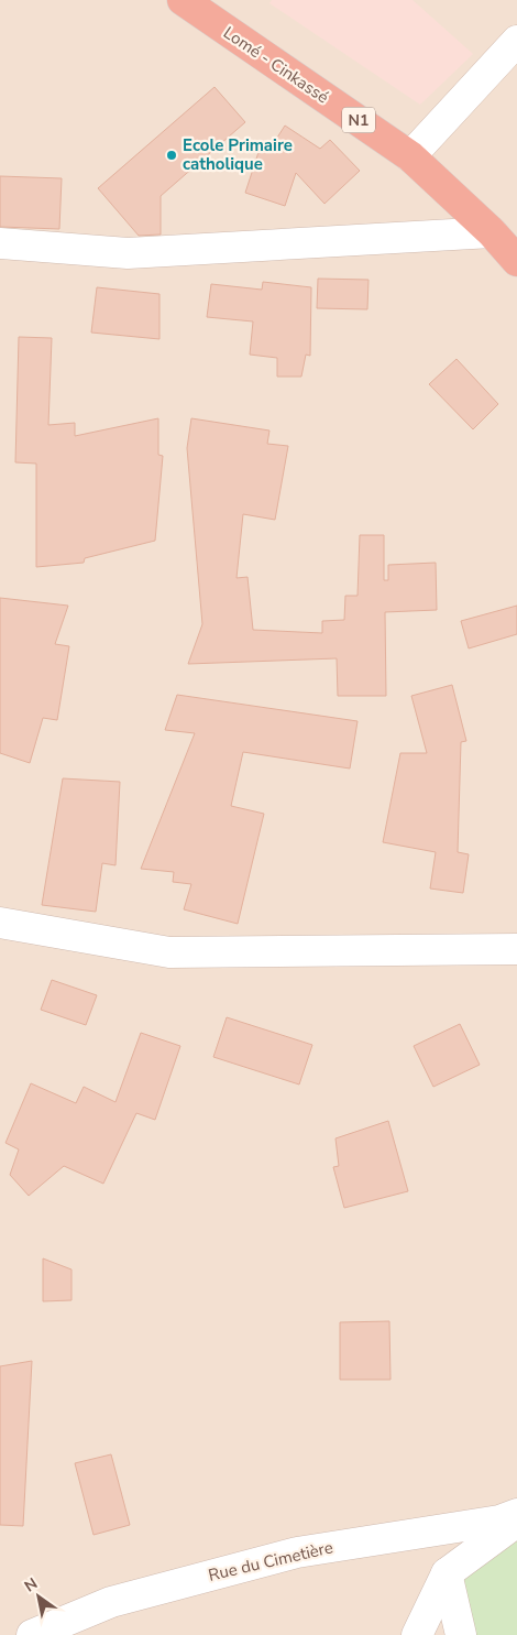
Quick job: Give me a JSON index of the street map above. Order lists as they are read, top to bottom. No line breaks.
{"streets":{"highway":["Lomé - Cinkassé","N1"],"street":["Rue du Cimetière"]},"places":["Ecole Primaire catholique"],"north":"top left"}
